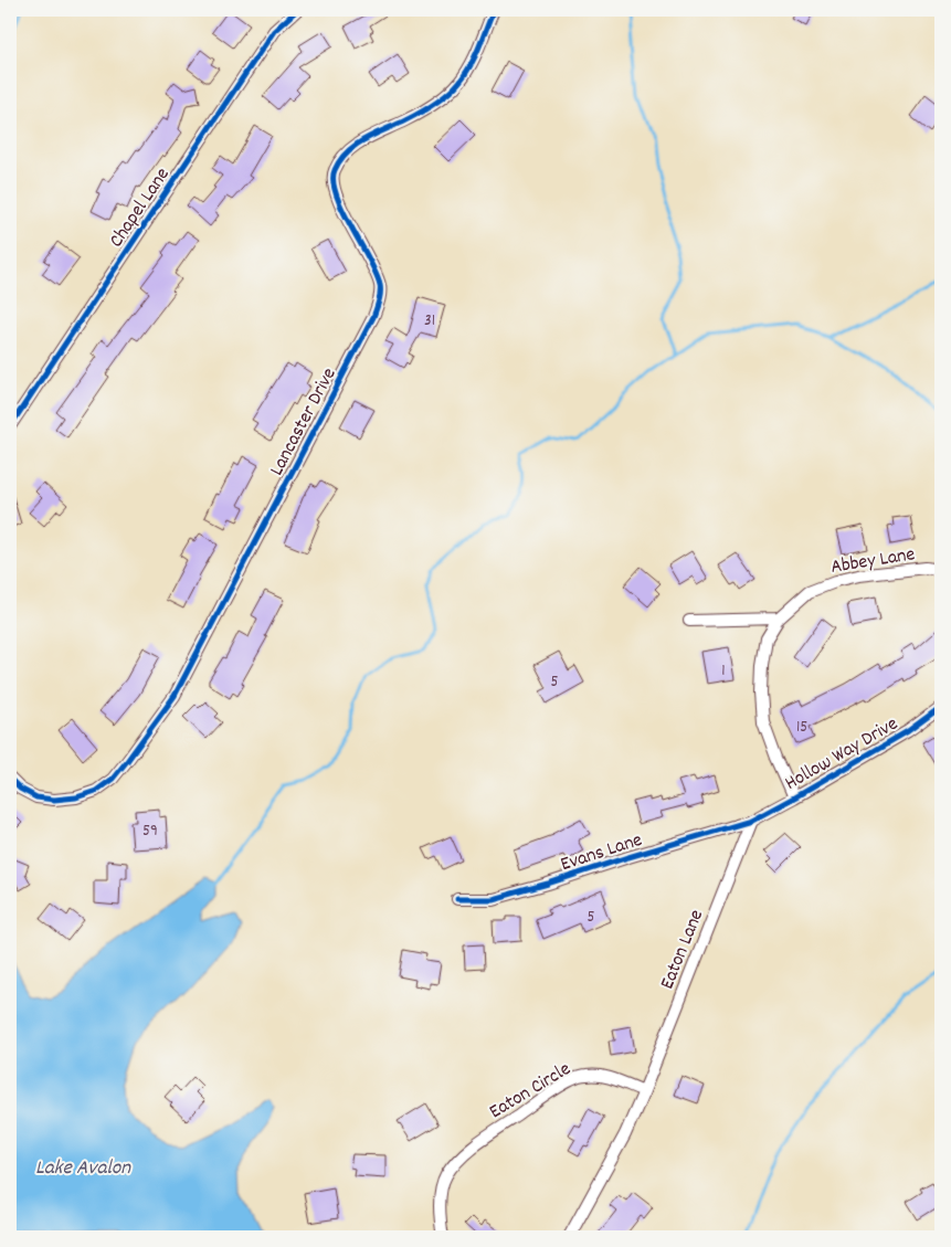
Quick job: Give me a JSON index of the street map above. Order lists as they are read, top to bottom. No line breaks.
{"streets":{"street":["Chapel Lane","Lancaster Drive","Abbey Lane","Hollow Way Drive","Evans Lane","Eaton Lane","Eaton Circle"]},"crossings":[["Abbey Lane","Hollow Way Drive"],["Hollow Way Drive","Evans Lane"],["Hollow Way Drive","Eaton Lane"],["Evans Lane","Eaton Lane"],["Eaton Lane","Eaton Circle"]],"water":["Lake Avalon"],"house_numbers":["31","1","5","15","59","5"]}
